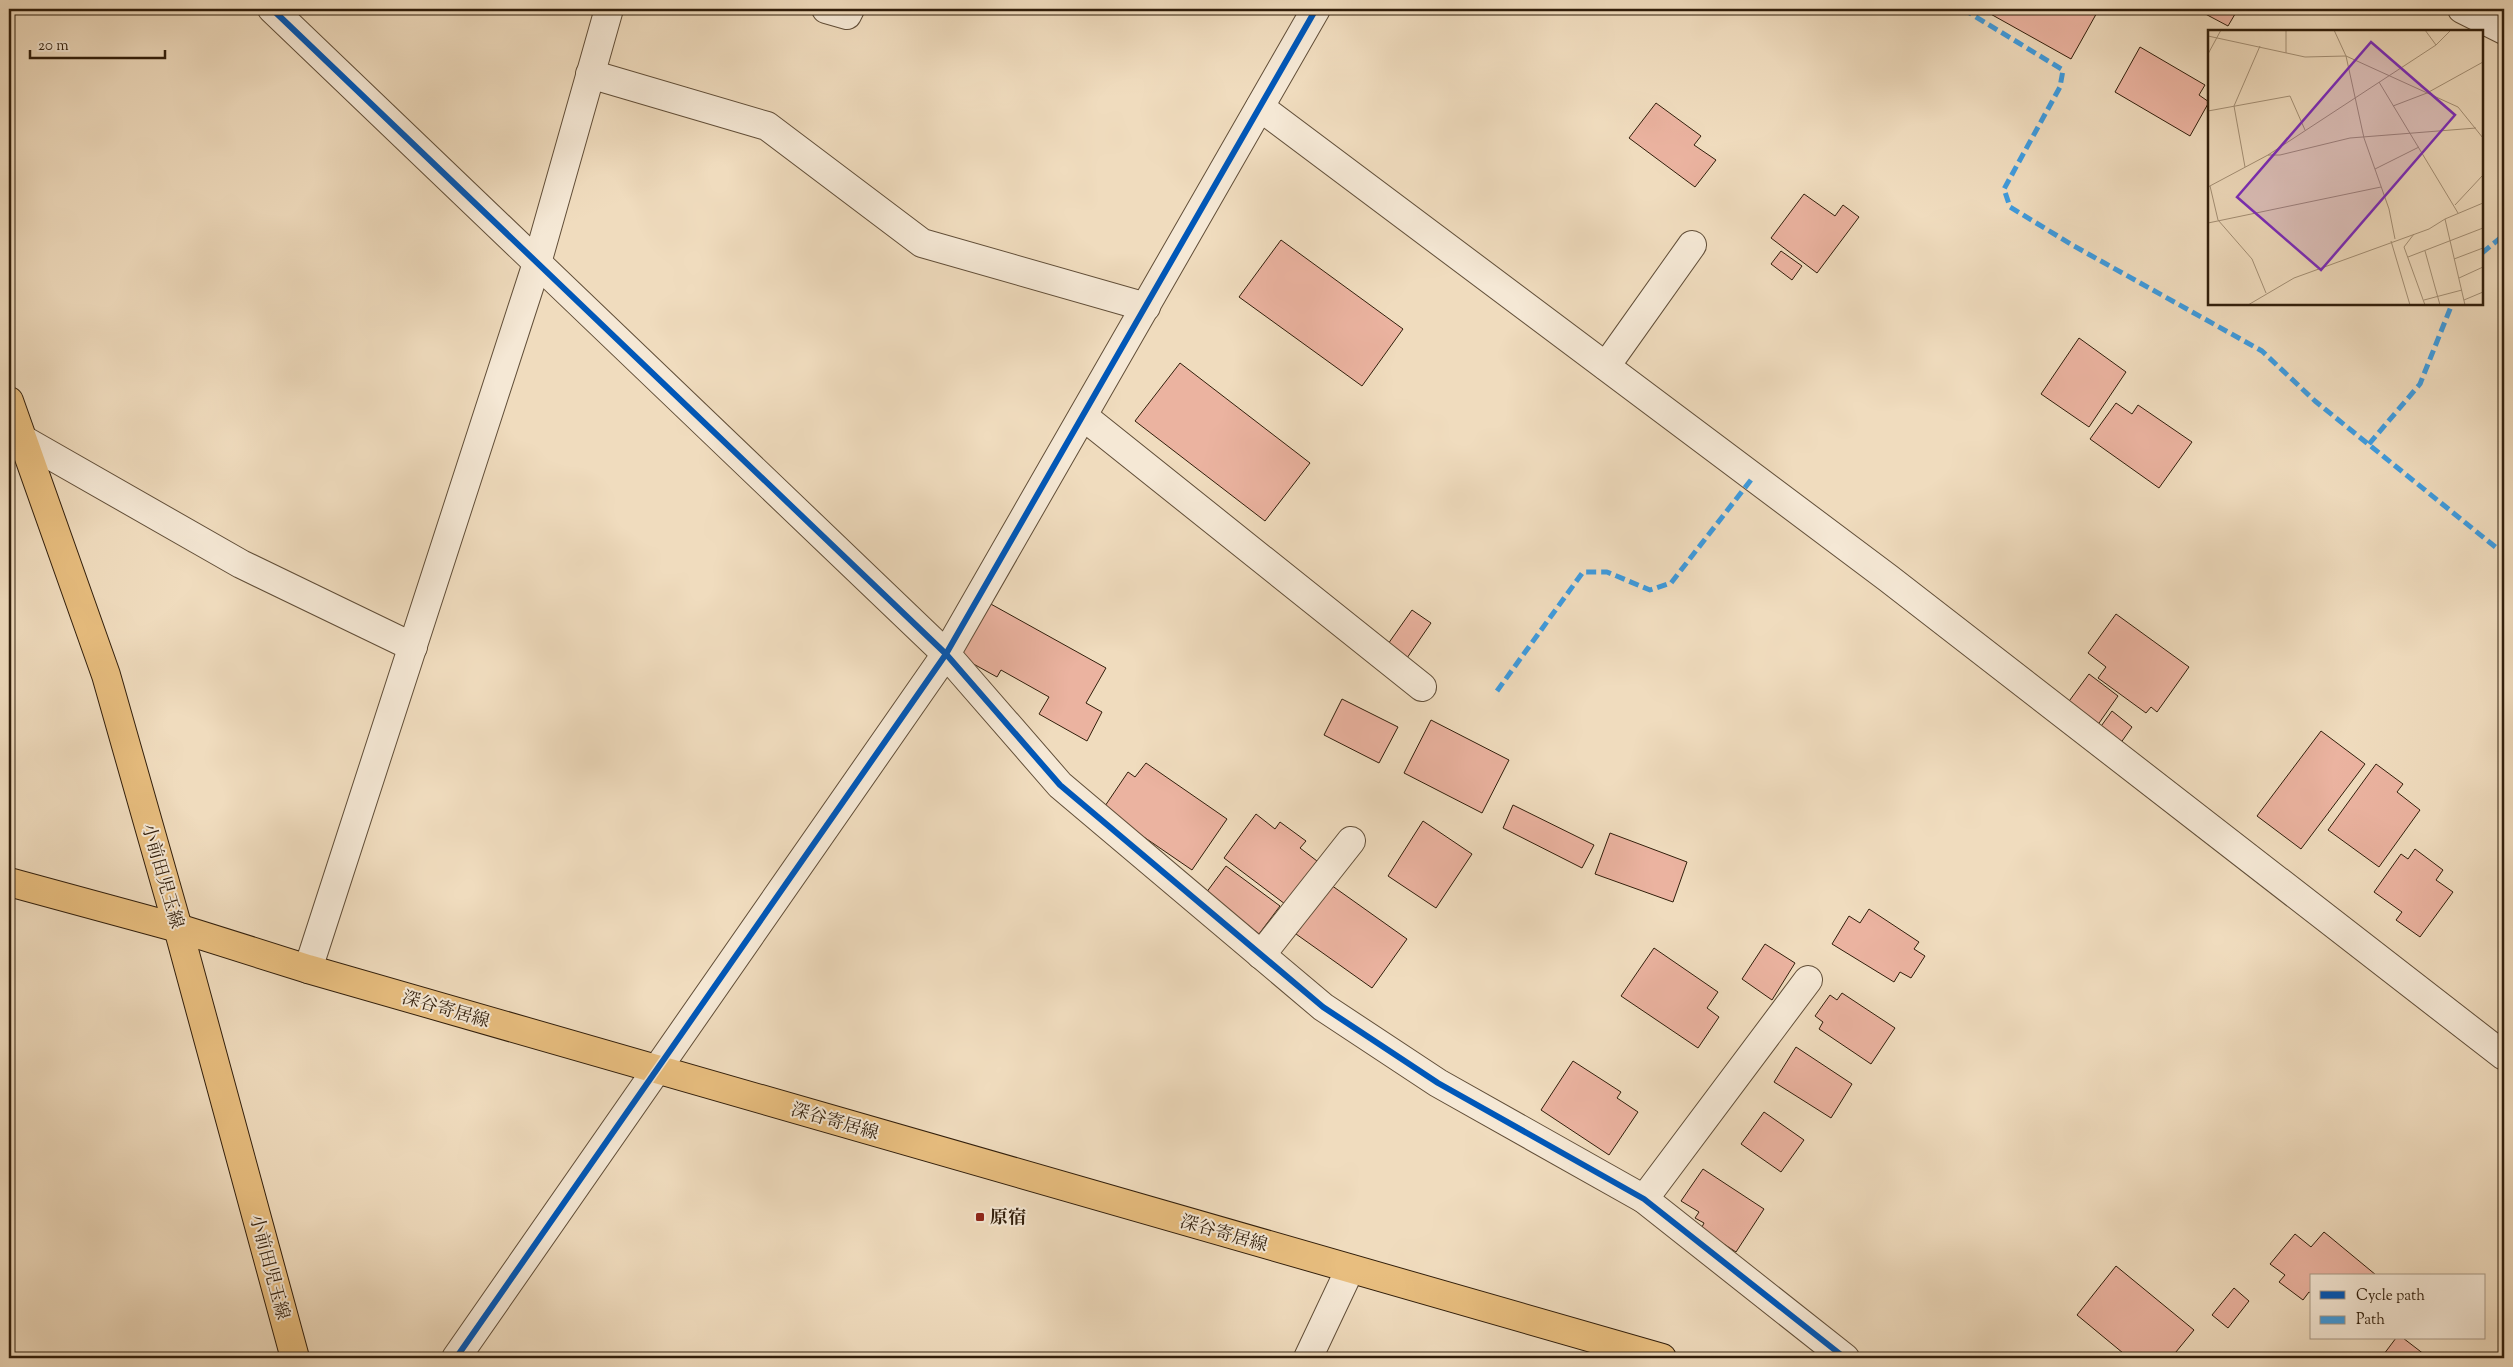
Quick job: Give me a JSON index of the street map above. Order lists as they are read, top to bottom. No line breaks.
{"streets":{"main road":["小前田児玉線","深谷寄居線"]},"crossings":[["小前田児玉線","深谷寄居線"]],"places":{"transit":["原宿"]},"legend":["Cycle path","Path"],"scale_bar":"20 m"}
